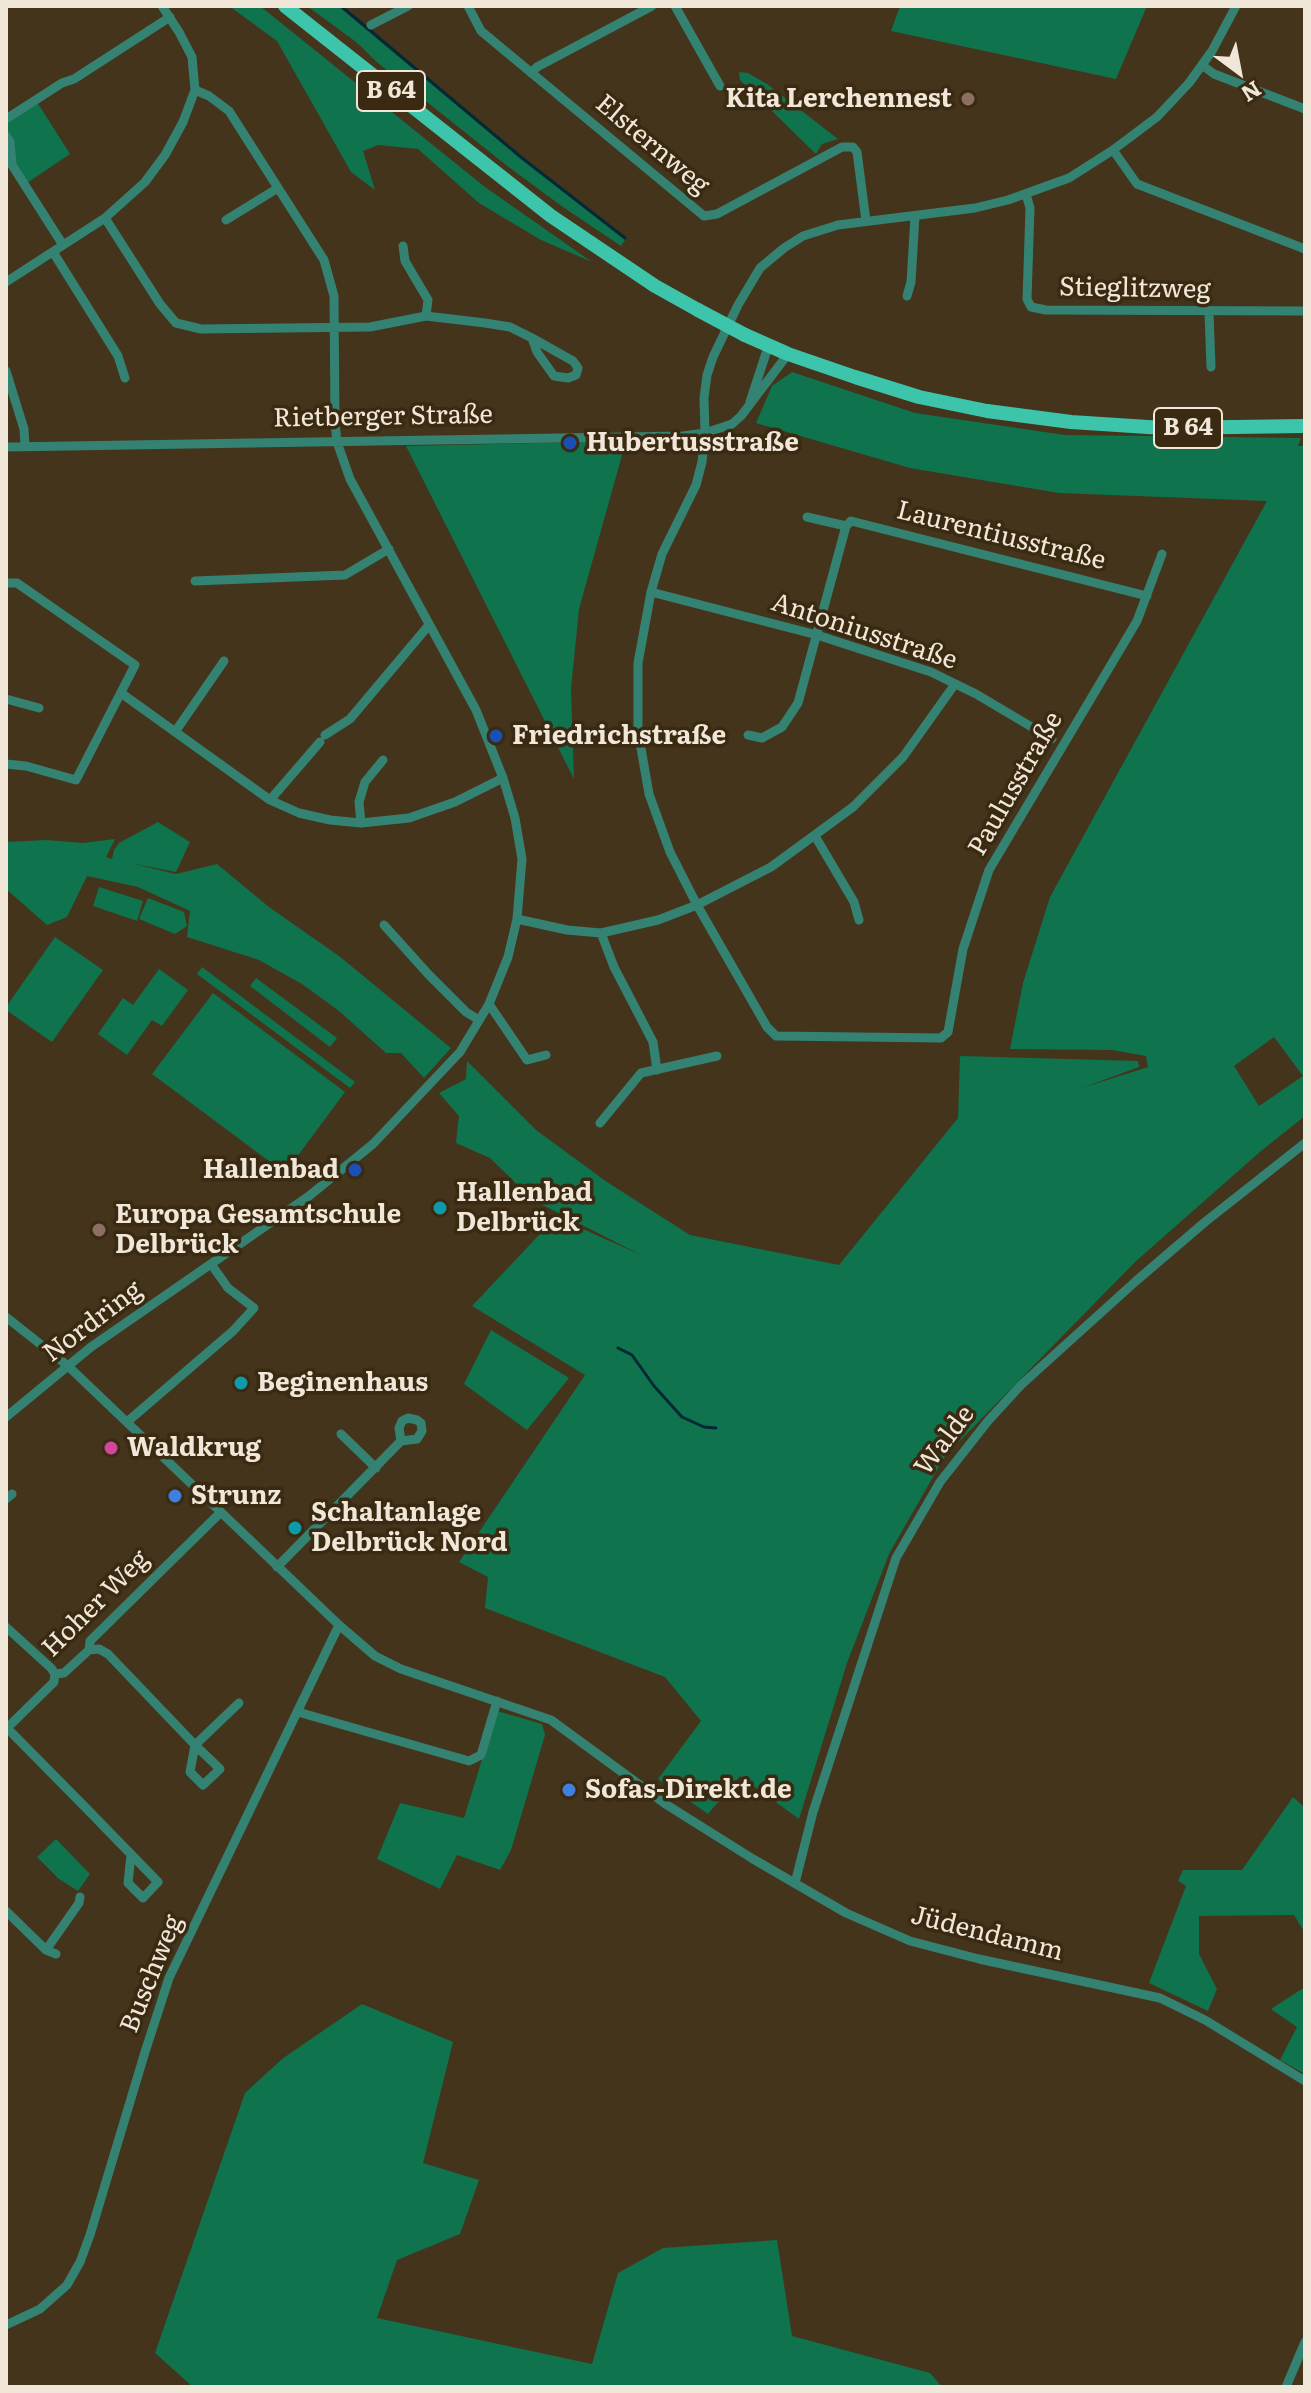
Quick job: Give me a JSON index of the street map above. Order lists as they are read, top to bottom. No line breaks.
{"streets":{"main road":["B 64"],"street":["Elsternweg","Stieglitzweg","Rietberger Straße","Laurentiusstraße","Antoniusstraße","Paulusstraße","Nordring","Walde","Hoher Weg","Jüdendamm","Buschweg"]},"crossings":[["B 64","Rietberger Straße"],["Laurentiusstraße","Paulusstraße"],["Nordring","Jüdendamm"],["Walde","Jüdendamm"],["Hoher Weg","Jüdendamm"],["Jüdendamm","Buschweg"]],"places":["Kita Lerchennest","Hubertusstraße","Friedrichstraße","Hallenbad","Hallenbad Delbrück","Europa Gesamtschule Delbrück","Beginenhaus","Waldkrug","Strunz","Schaltanlage Delbrück Nord","Sofas-Direkt.de"],"north":"bottom right"}
